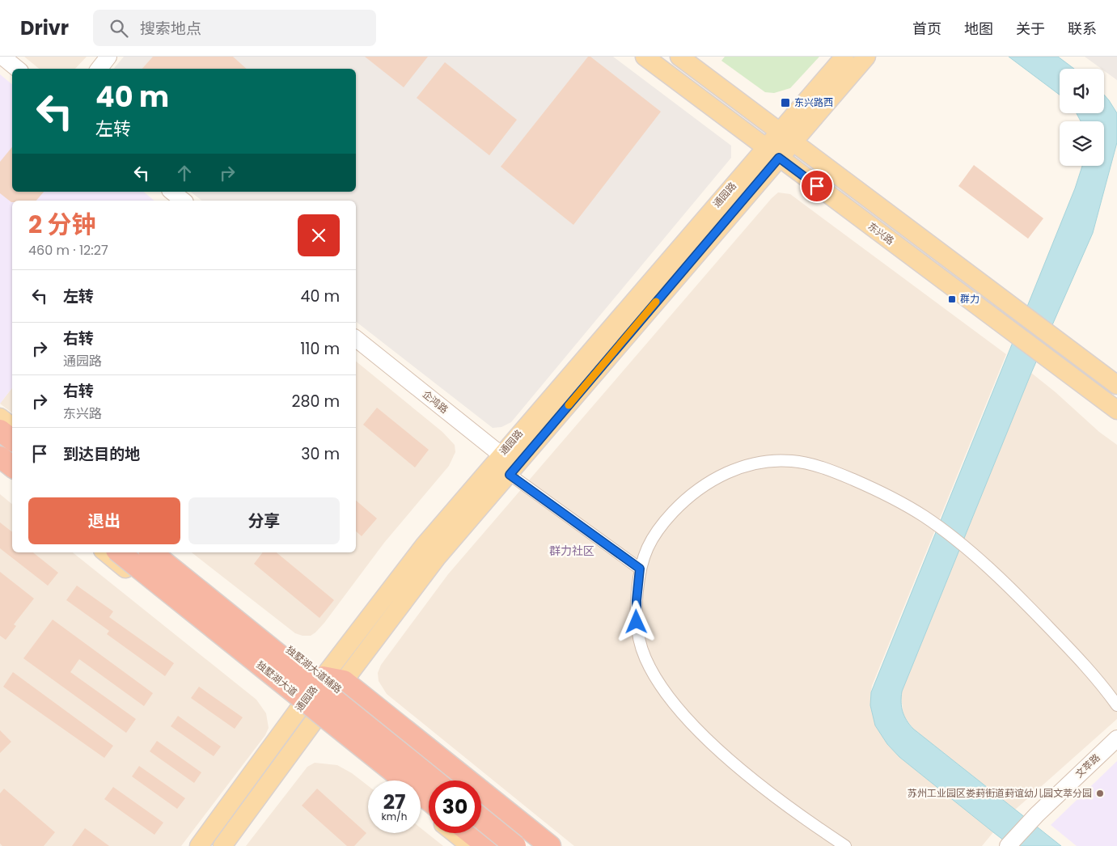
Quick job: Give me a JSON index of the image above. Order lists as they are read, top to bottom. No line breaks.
{"streets":{"highway":["独墅湖大道"],"main road":["通园路","东兴路","独墅湖大道辅路"],"street":["企鸿路","文萃路"]},"crossings":[["通园路","东兴路"],["通园路","企鸿路"],["通园路","独墅湖大道辅路"]],"districts":["群力社区"],"places":{"transit":["东兴路西","群力"],"other":["苏州工业园区娄葑街道葑谊幼儿园文萃分园"]},"page":{"header":"Drivr","search":"搜索地点","nav":["首页","地图","关于","联系"],"turn":["40 m","左转"],"heading":["2 分钟","460 m · 12:27"],"list":[{"name":"左转","value":"40 m"},{"name":"右转","note":"通园路","value":"110 m"},{"name":"右转","note":"东兴路","value":"280 m"},{"name":"到达目的地","value":"30 m"}],"buttons":["退出","分享"],"speed":"27 km/h","limit":"30"}}
